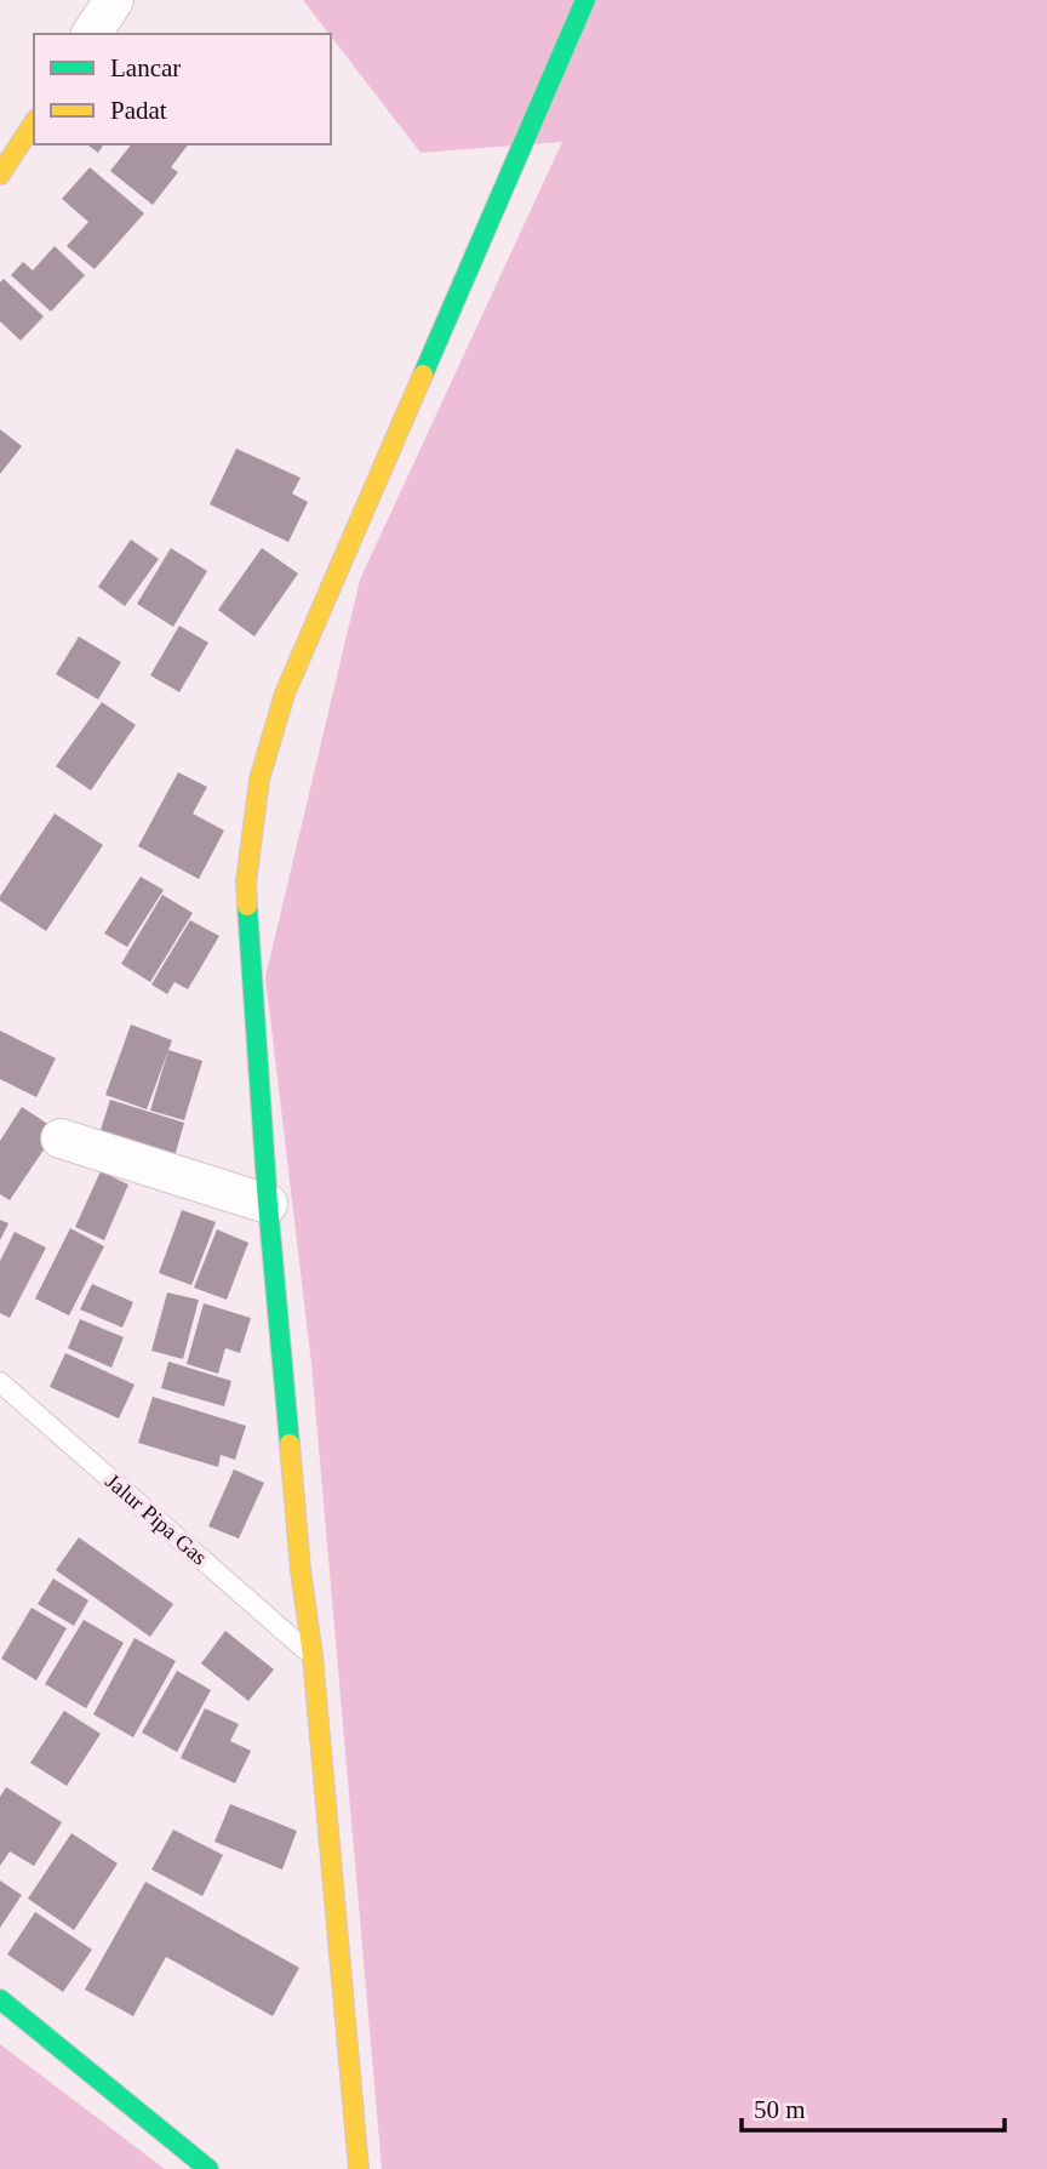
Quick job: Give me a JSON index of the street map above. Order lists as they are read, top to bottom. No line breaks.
{"streets":{"lane":["Jalur Pipa Gas"]},"legend":["Lancar","Padat"],"scale_bar":"50 m"}
